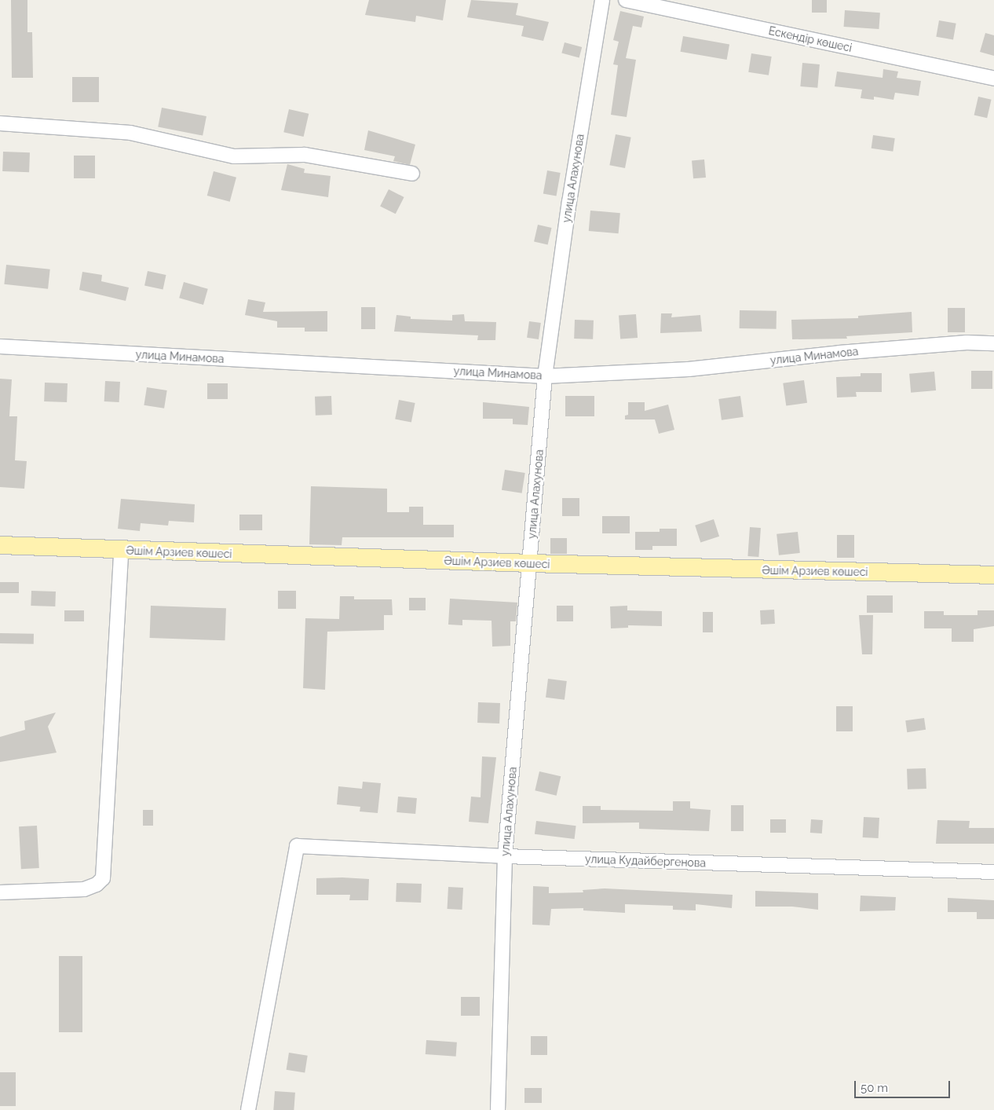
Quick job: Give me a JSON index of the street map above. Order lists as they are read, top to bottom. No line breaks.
{"streets":{"main road":["Әшім Арзиев көшесі"],"street":["Ескендір көшесі","улица Алахунова","улица Минамова","улица Кудайбергенова"]},"crossings":[["улица Алахунова","улица Минамова"],["улица Алахунова","Әшім Арзиев көшесі"],["улица Алахунова","улица Кудайбергенова"]],"scale_bar":"50 m"}
